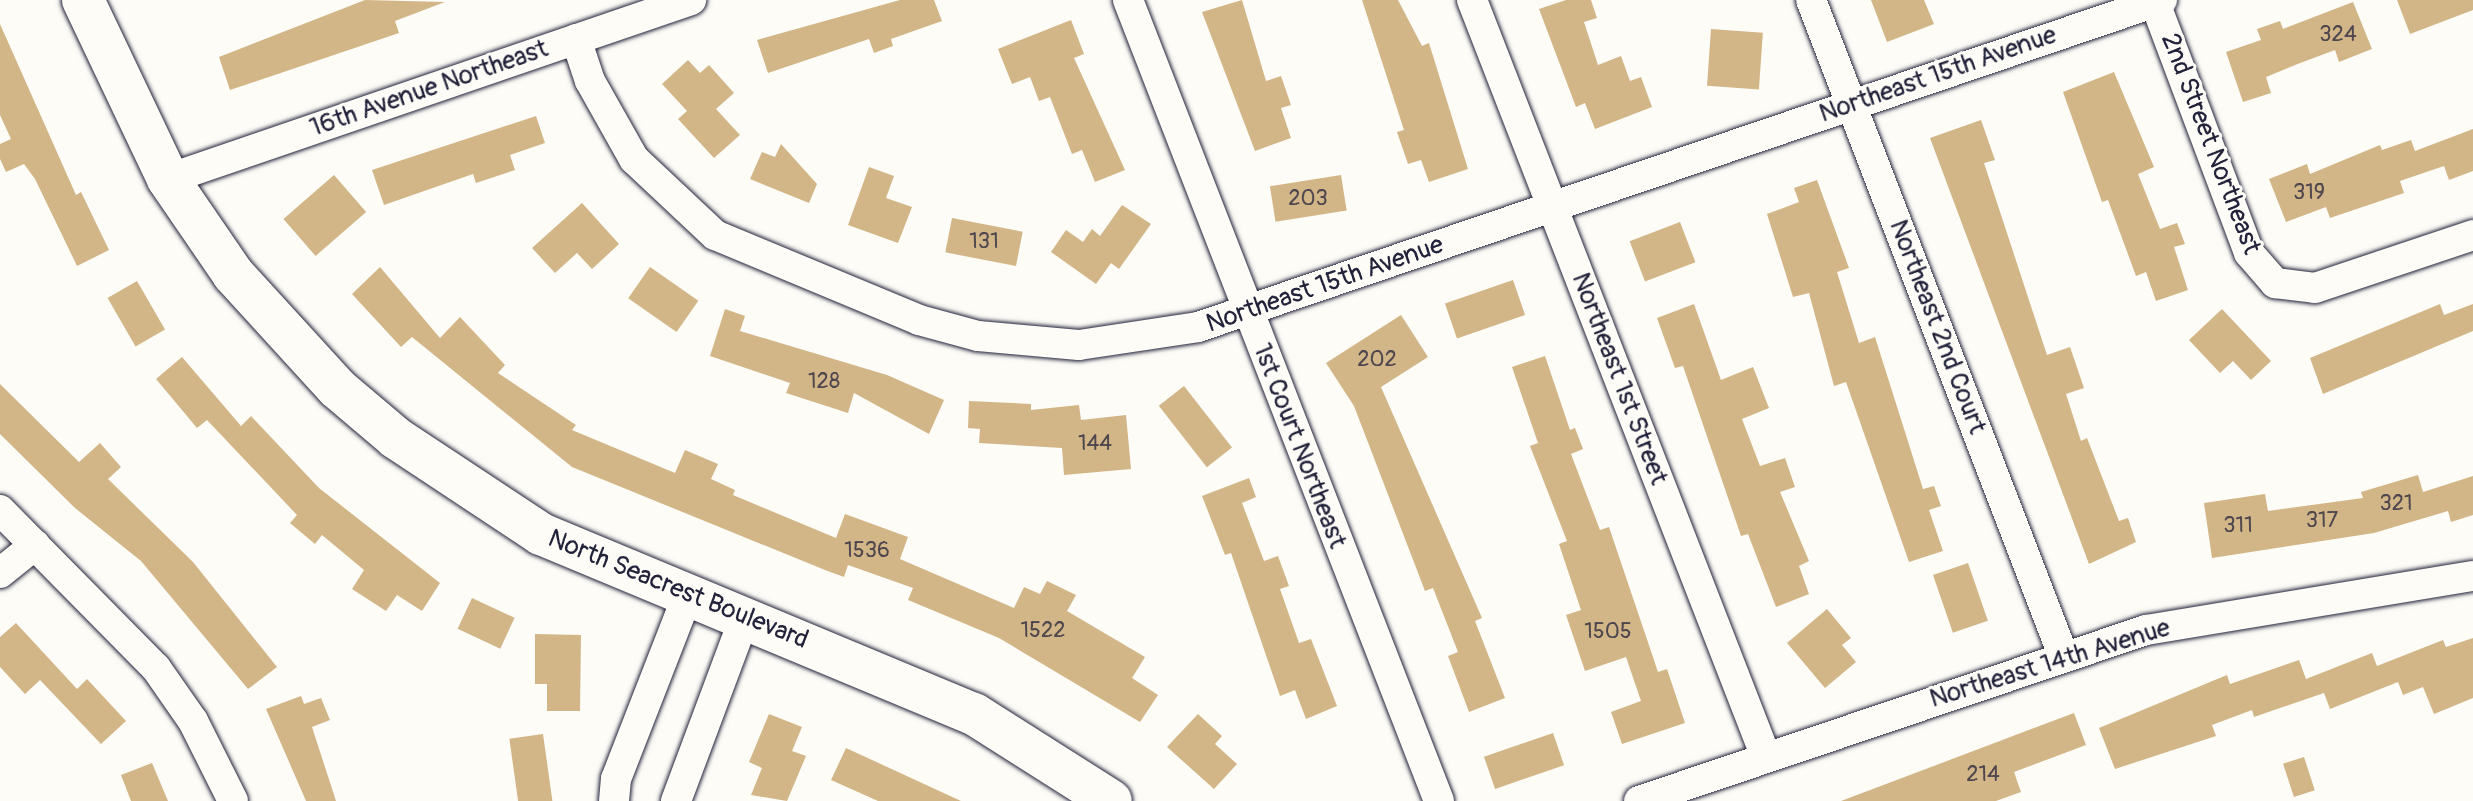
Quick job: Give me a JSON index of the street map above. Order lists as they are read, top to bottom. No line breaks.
{"streets":{"street":["Northeast 15th Avenue","16th Avenue Northeast","2nd Street Northeast","Northeast 2nd Court","Northeast 1st Street","1st Court Northeast","North Seacrest Boulevard","Northeast 14th Avenue"]},"crossings":[["Northeast 15th Avenue","16th Avenue Northeast"],["Northeast 15th Avenue","2nd Street Northeast"],["Northeast 15th Avenue","Northeast 2nd Court"],["Northeast 15th Avenue","Northeast 1st Street"],["Northeast 15th Avenue","1st Court Northeast"],["16th Avenue Northeast","North Seacrest Boulevard"],["Northeast 2nd Court","Northeast 14th Avenue"],["Northeast 1st Street","Northeast 14th Avenue"]],"house_numbers":["324","319","203","131","202","128","144","321","317","311","1536","1522","1505","214"]}
